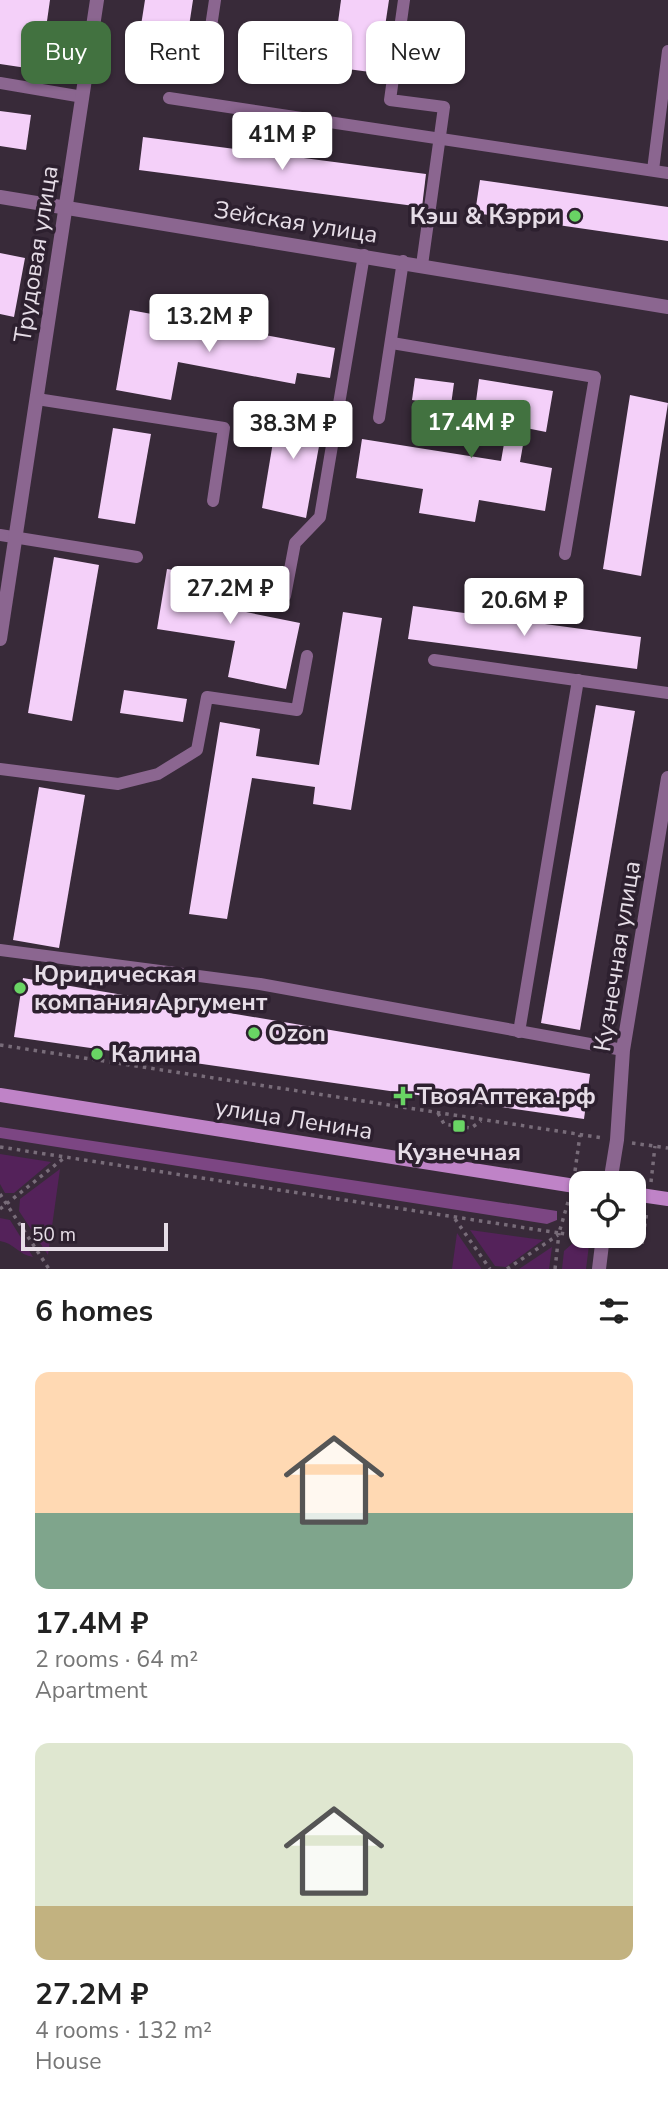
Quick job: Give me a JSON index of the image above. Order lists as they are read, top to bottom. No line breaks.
{"streets":{"main road":["улица Ленина"],"street":["Зейская улица","Трудовая улица","Кузнечная улица"]},"crossings":[["Зейская улица","Трудовая улица"]],"places":{"other":["Кэш & Кэрри","Юридическая компания Аргумент","Ozon","Калина"],"health":["ТвояАптека.рф"],"transit":["Кузнечная"]},"scale_bar":"50 m","page":{"chip":["Buy","Rent","Filters","New"],"price":["41M ₽","13.2M ₽","17.4M ₽","38.3M ₽","27.2M ₽","20.6M ₽"],"scale":"50 m","heading":"6 homes","list":[{"name":"17.4M ₽","note":"2 rooms · 64 m² · Apartment"},{"name":"27.2M ₽","note":"4 rooms · 132 m² · House"}]}}
